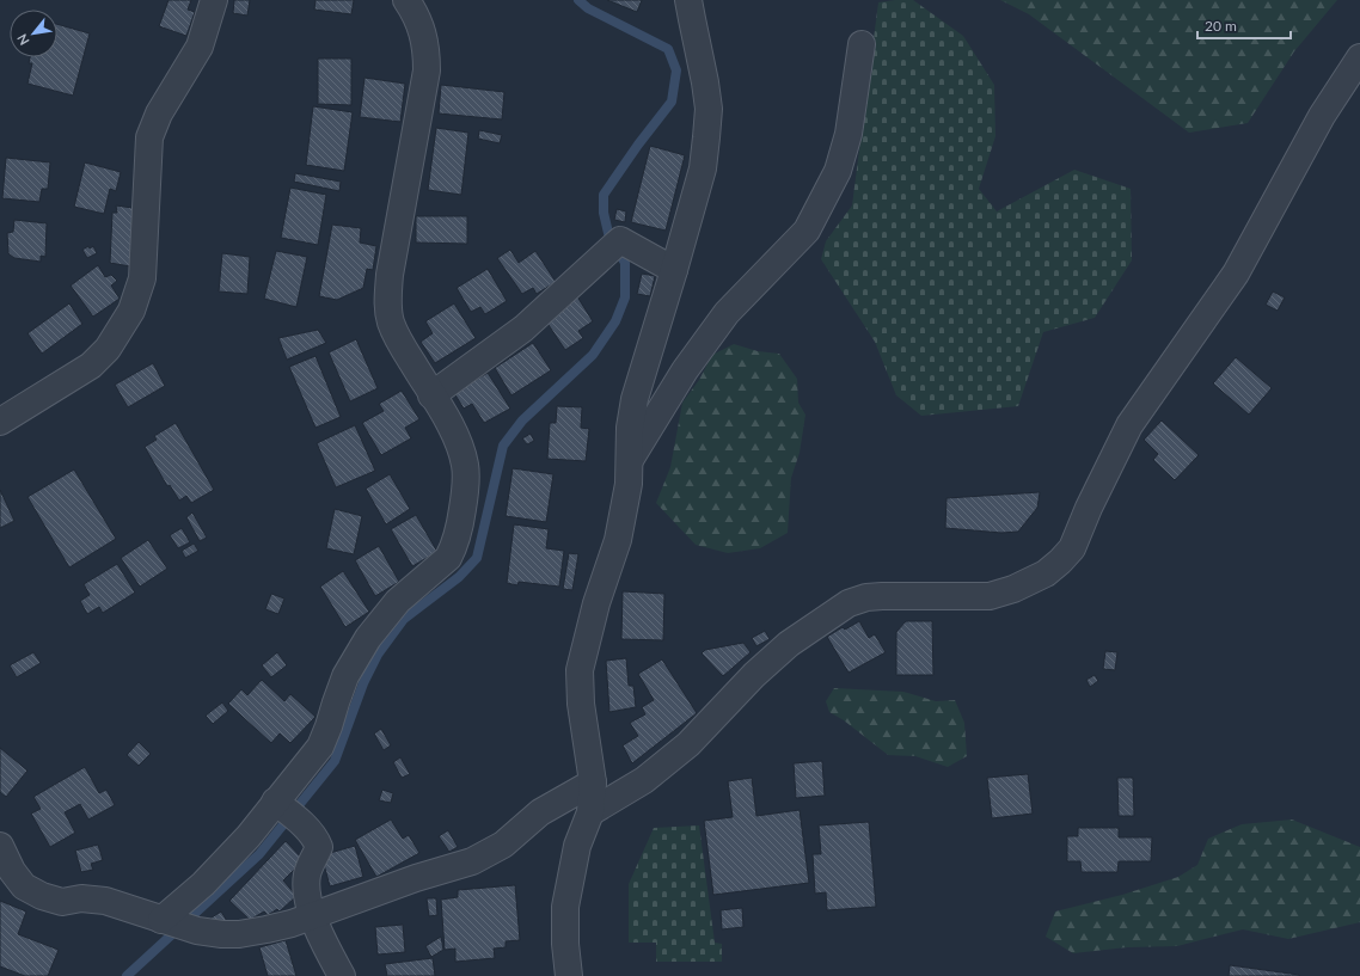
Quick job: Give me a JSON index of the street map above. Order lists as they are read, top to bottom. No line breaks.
{"scale_bar":"20 m","north":"bottom left"}
